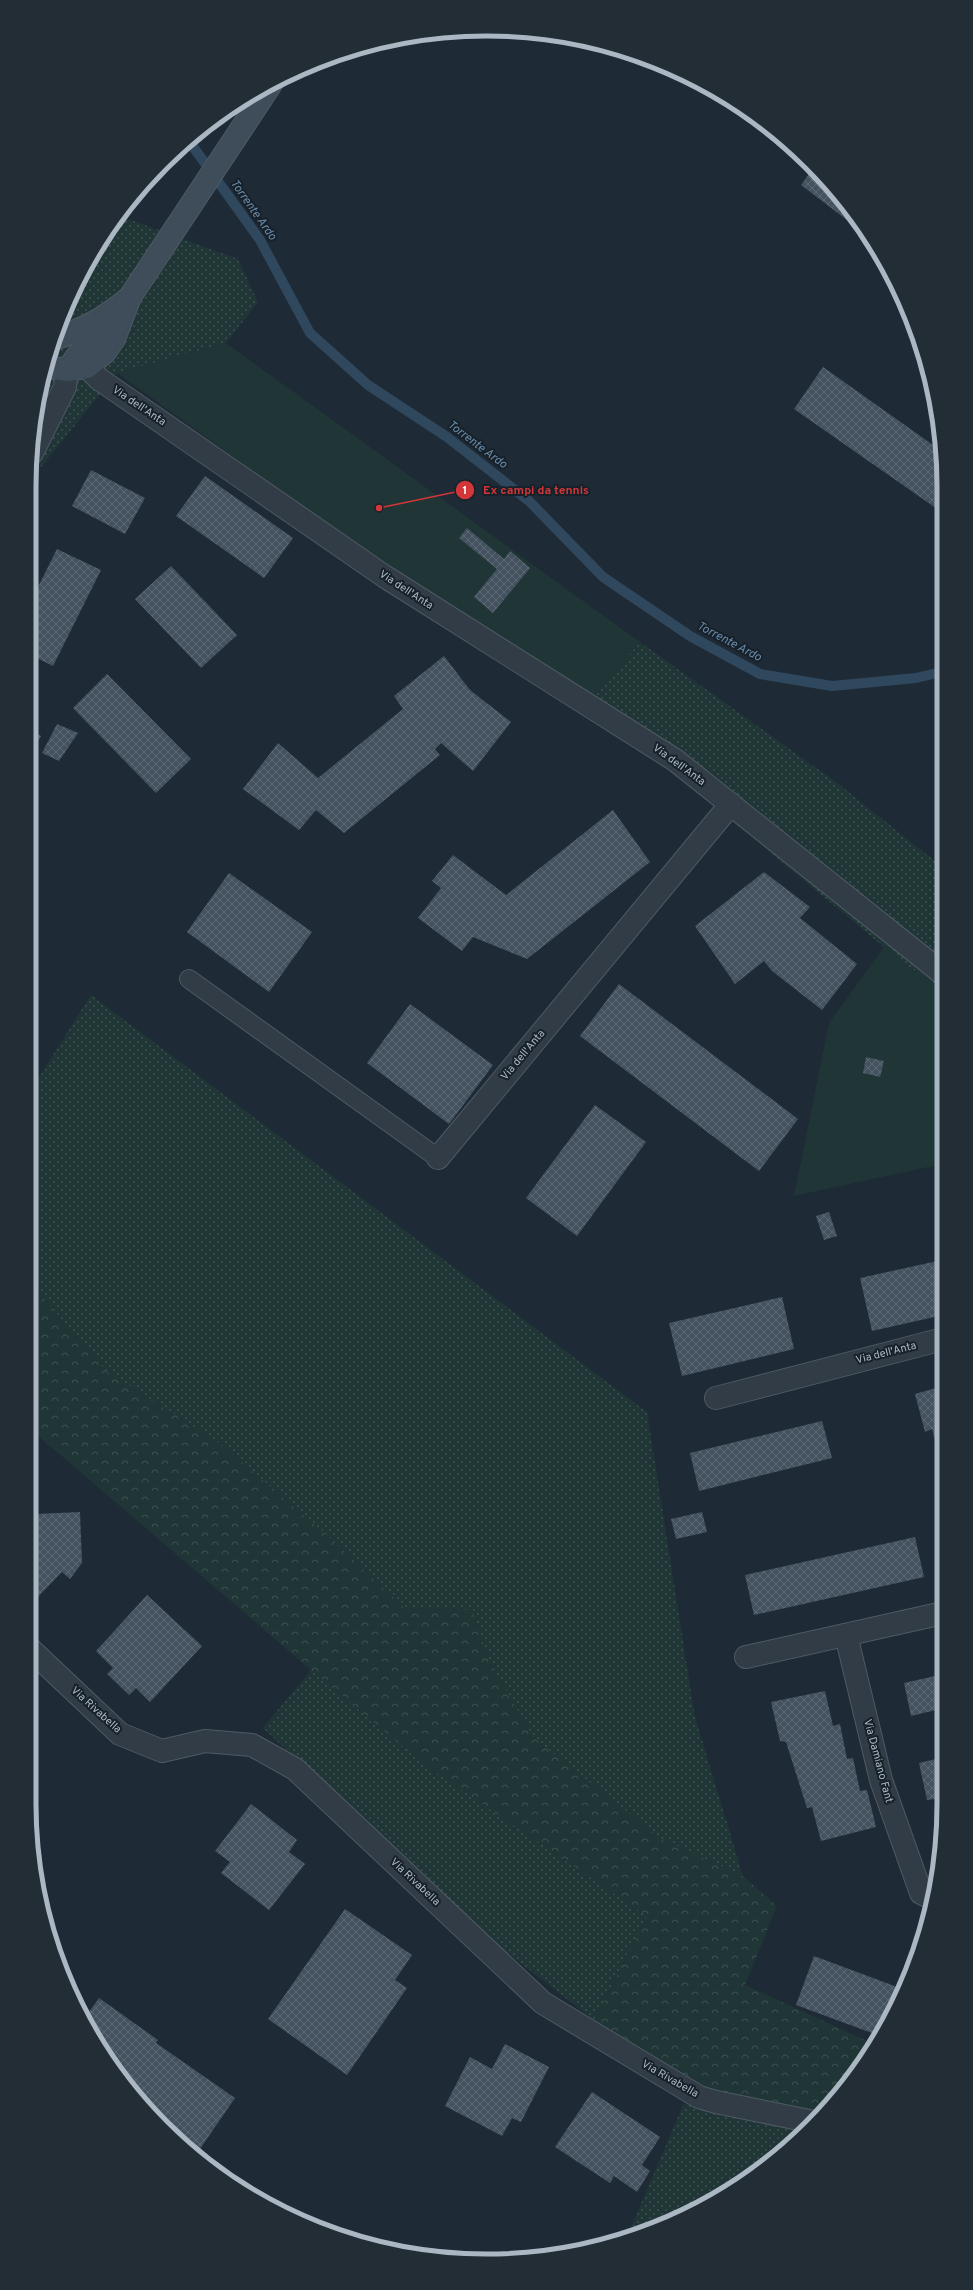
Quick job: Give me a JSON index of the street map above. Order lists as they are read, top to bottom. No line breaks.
{"streets":{"street":["Via dell'Anta","Via Rivabella","Via Damiano Fant"]},"water":["Torrente Ardo"],"places":["Ex campi da tennis"]}
